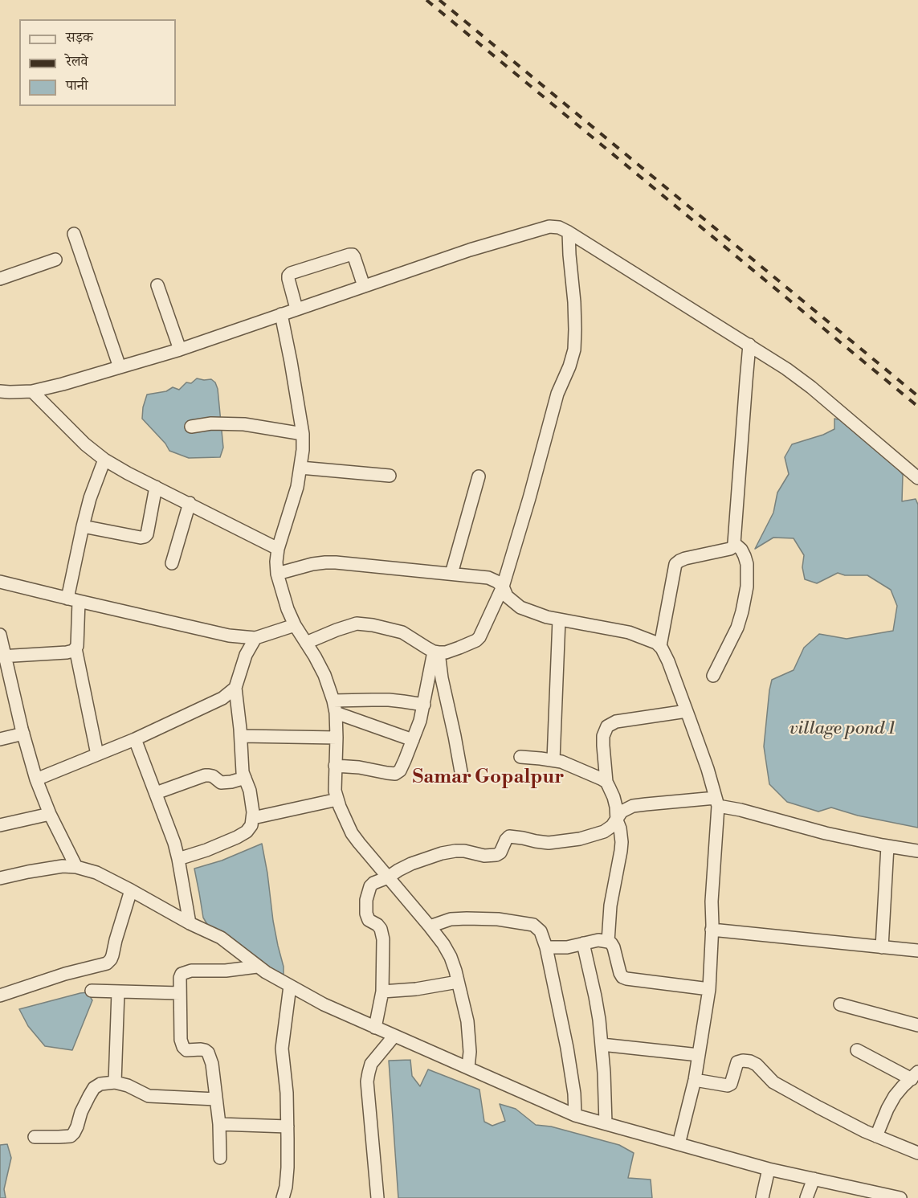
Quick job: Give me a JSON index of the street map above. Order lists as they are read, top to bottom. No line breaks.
{"districts":["Samar Gopalpur"],"water":["village pond 1"],"legend":["सड़क","रेलवे","पानी"]}
